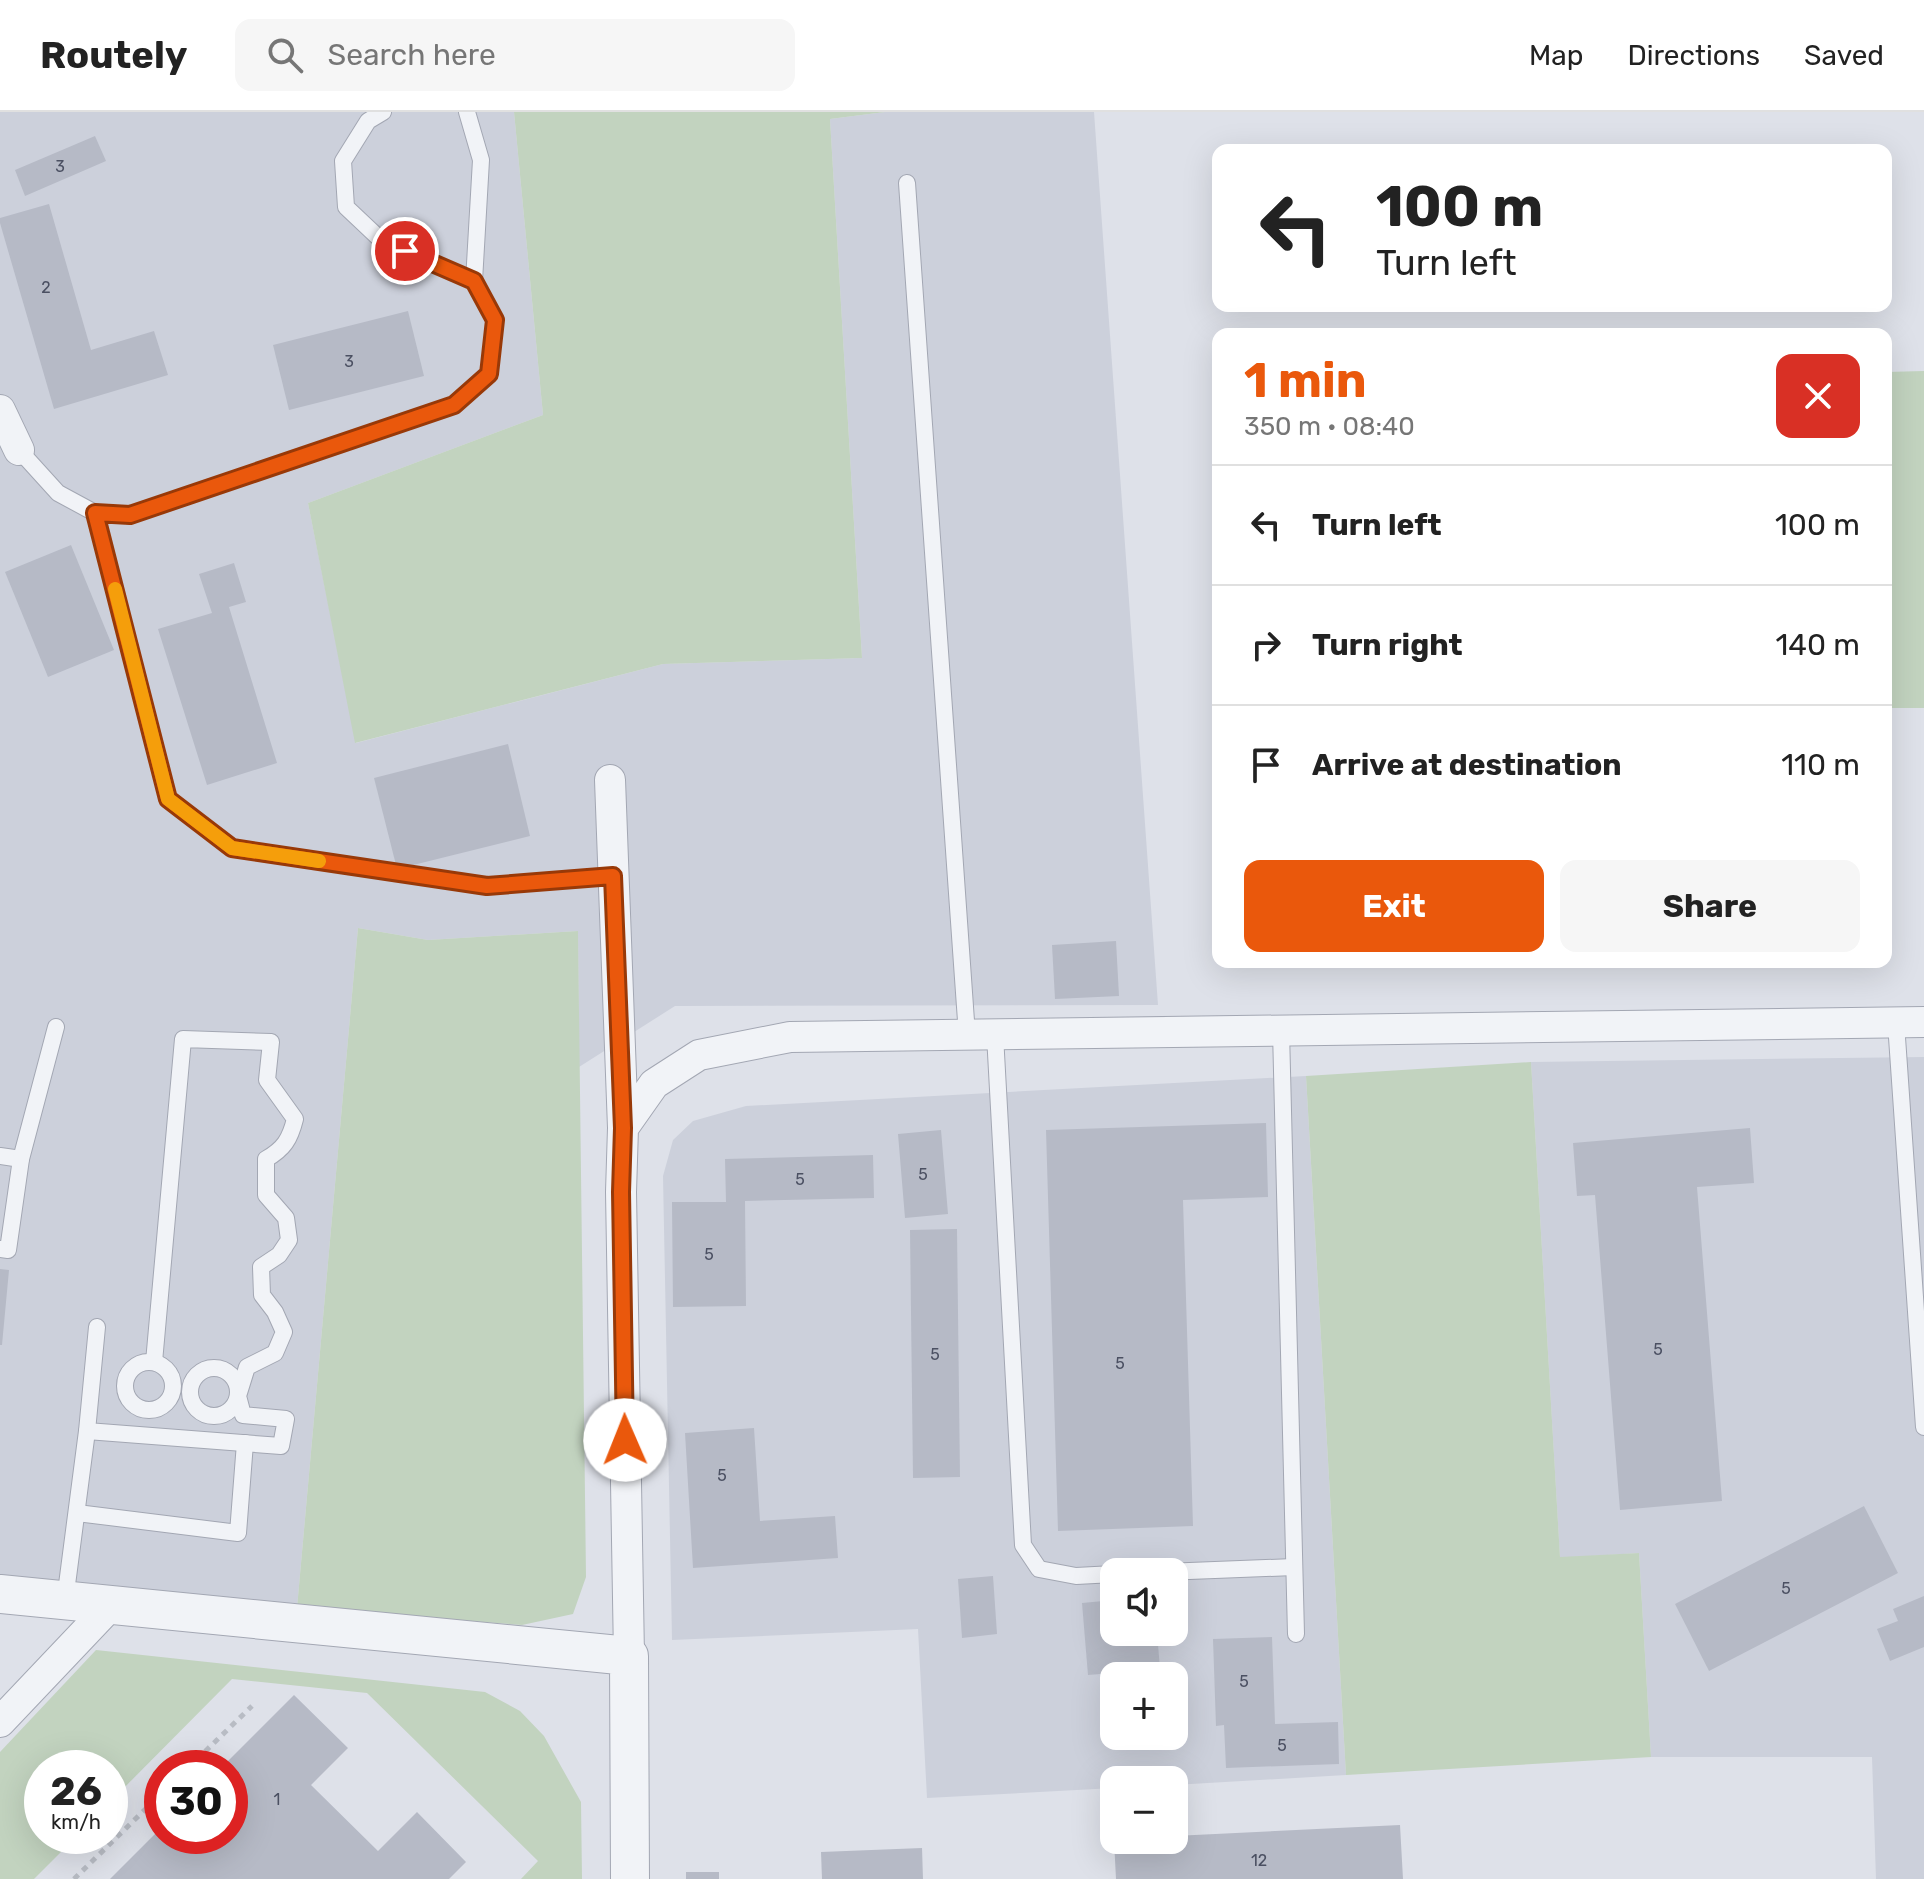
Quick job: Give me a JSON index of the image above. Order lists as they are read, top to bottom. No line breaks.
{"house_numbers":["3","2","3","5","5","5","5","5","5","5","5","5","5","1","12"],"page":{"header":"Routely","search":"Search here","nav":["Map","Directions","Saved"],"turn":["100 m","Turn left"],"heading":["1 min","350 m · 08:40"],"list":[{"name":"Turn left","value":"100 m"},{"name":"Turn right","value":"140 m"},{"name":"Arrive at destination","value":"110 m"}],"buttons":["Exit","Share"],"map_buttons":["+","−"],"speed":"26 km/h","limit":"30"}}
